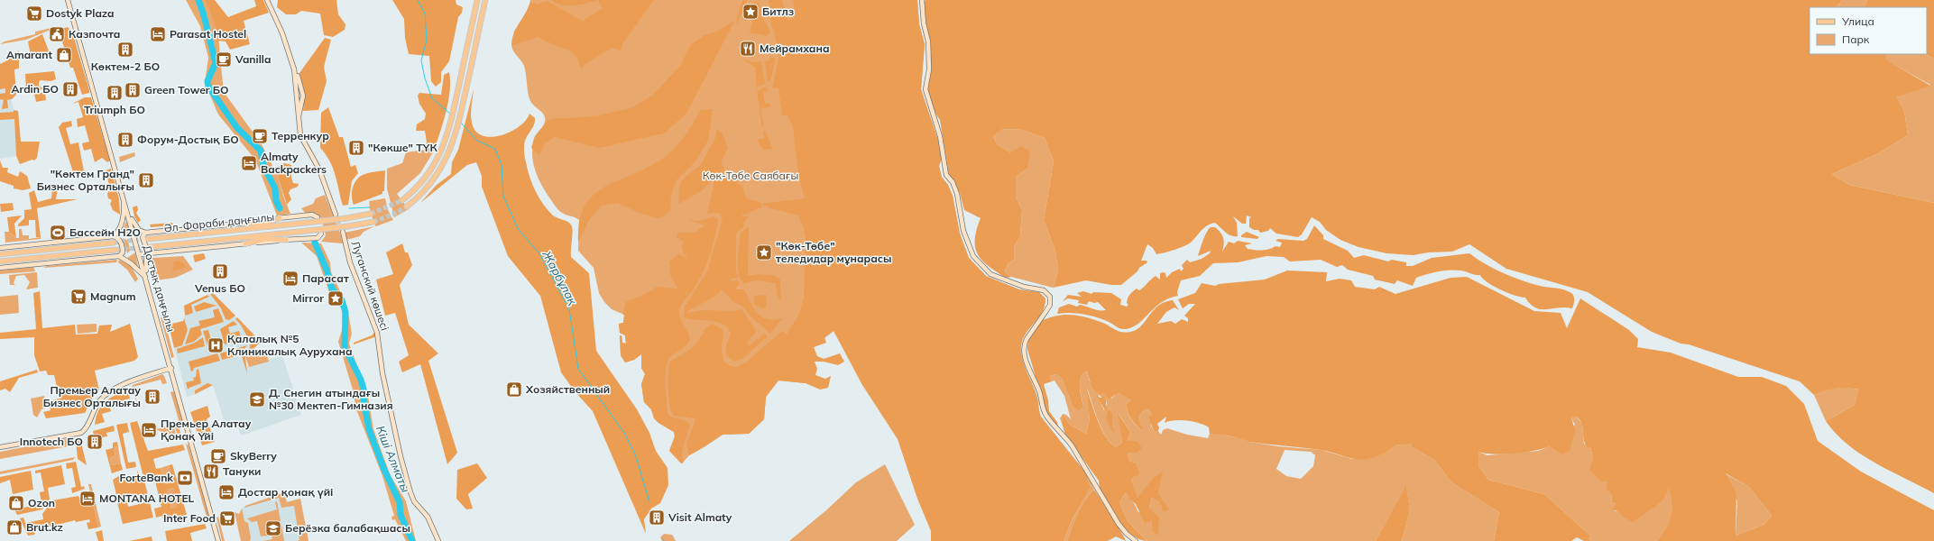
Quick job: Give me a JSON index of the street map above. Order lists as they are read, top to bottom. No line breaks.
{"streets":{"main road":["Әл-Фараби даңғылы"],"street":["Луганский көшесі","Достық даңғылы"]},"water":["Жарбұлақ","Кіші Алматы"],"parks":["Көк-Төбе Саябағы"],"places":{"place":["Битлз","\"Көк-Төбе\" теледидар мұнарасы","Mirror"],"supermarket":["Dostyk Plaza","Magnum","Inter Food"],"public building":["Казпочта"],"hotel":["Parasat Hostel","Almaty Backpackers","Парасат","Премьер Алатау Қонақ Үйі","Достар қонақ үйі","MONTANA HOTEL"],"restaurant":["Мейрамхана","Тануки"],"building":["Көктем-2 БО","Ardin БО","Green Tower БО","Triumph БО","Форум-Достық БО","\"Көкше\" ТҮК","\"Көктем Гранд\" Бизнес Орталығы","Venus БО","Премьер Алатау Бизнес Орталығы","Innotech БО","Visit Almaty"],"shop":["Amarant","Хозяйственный","Ozon","Brut.kz"],"cafe":["Vanilla","Терренкур","SkyBerry"],"sports":["Бассейн H2O"],"hospital":["Қалалық №5 Клиникалық Аурухана"],"school or university":["Д. Снегин атындағы №30 Мектеп-Гимназия","Берёзка балабақшасы"],"bank":["ForteBank"]},"legend":["Улица","Парк"]}
